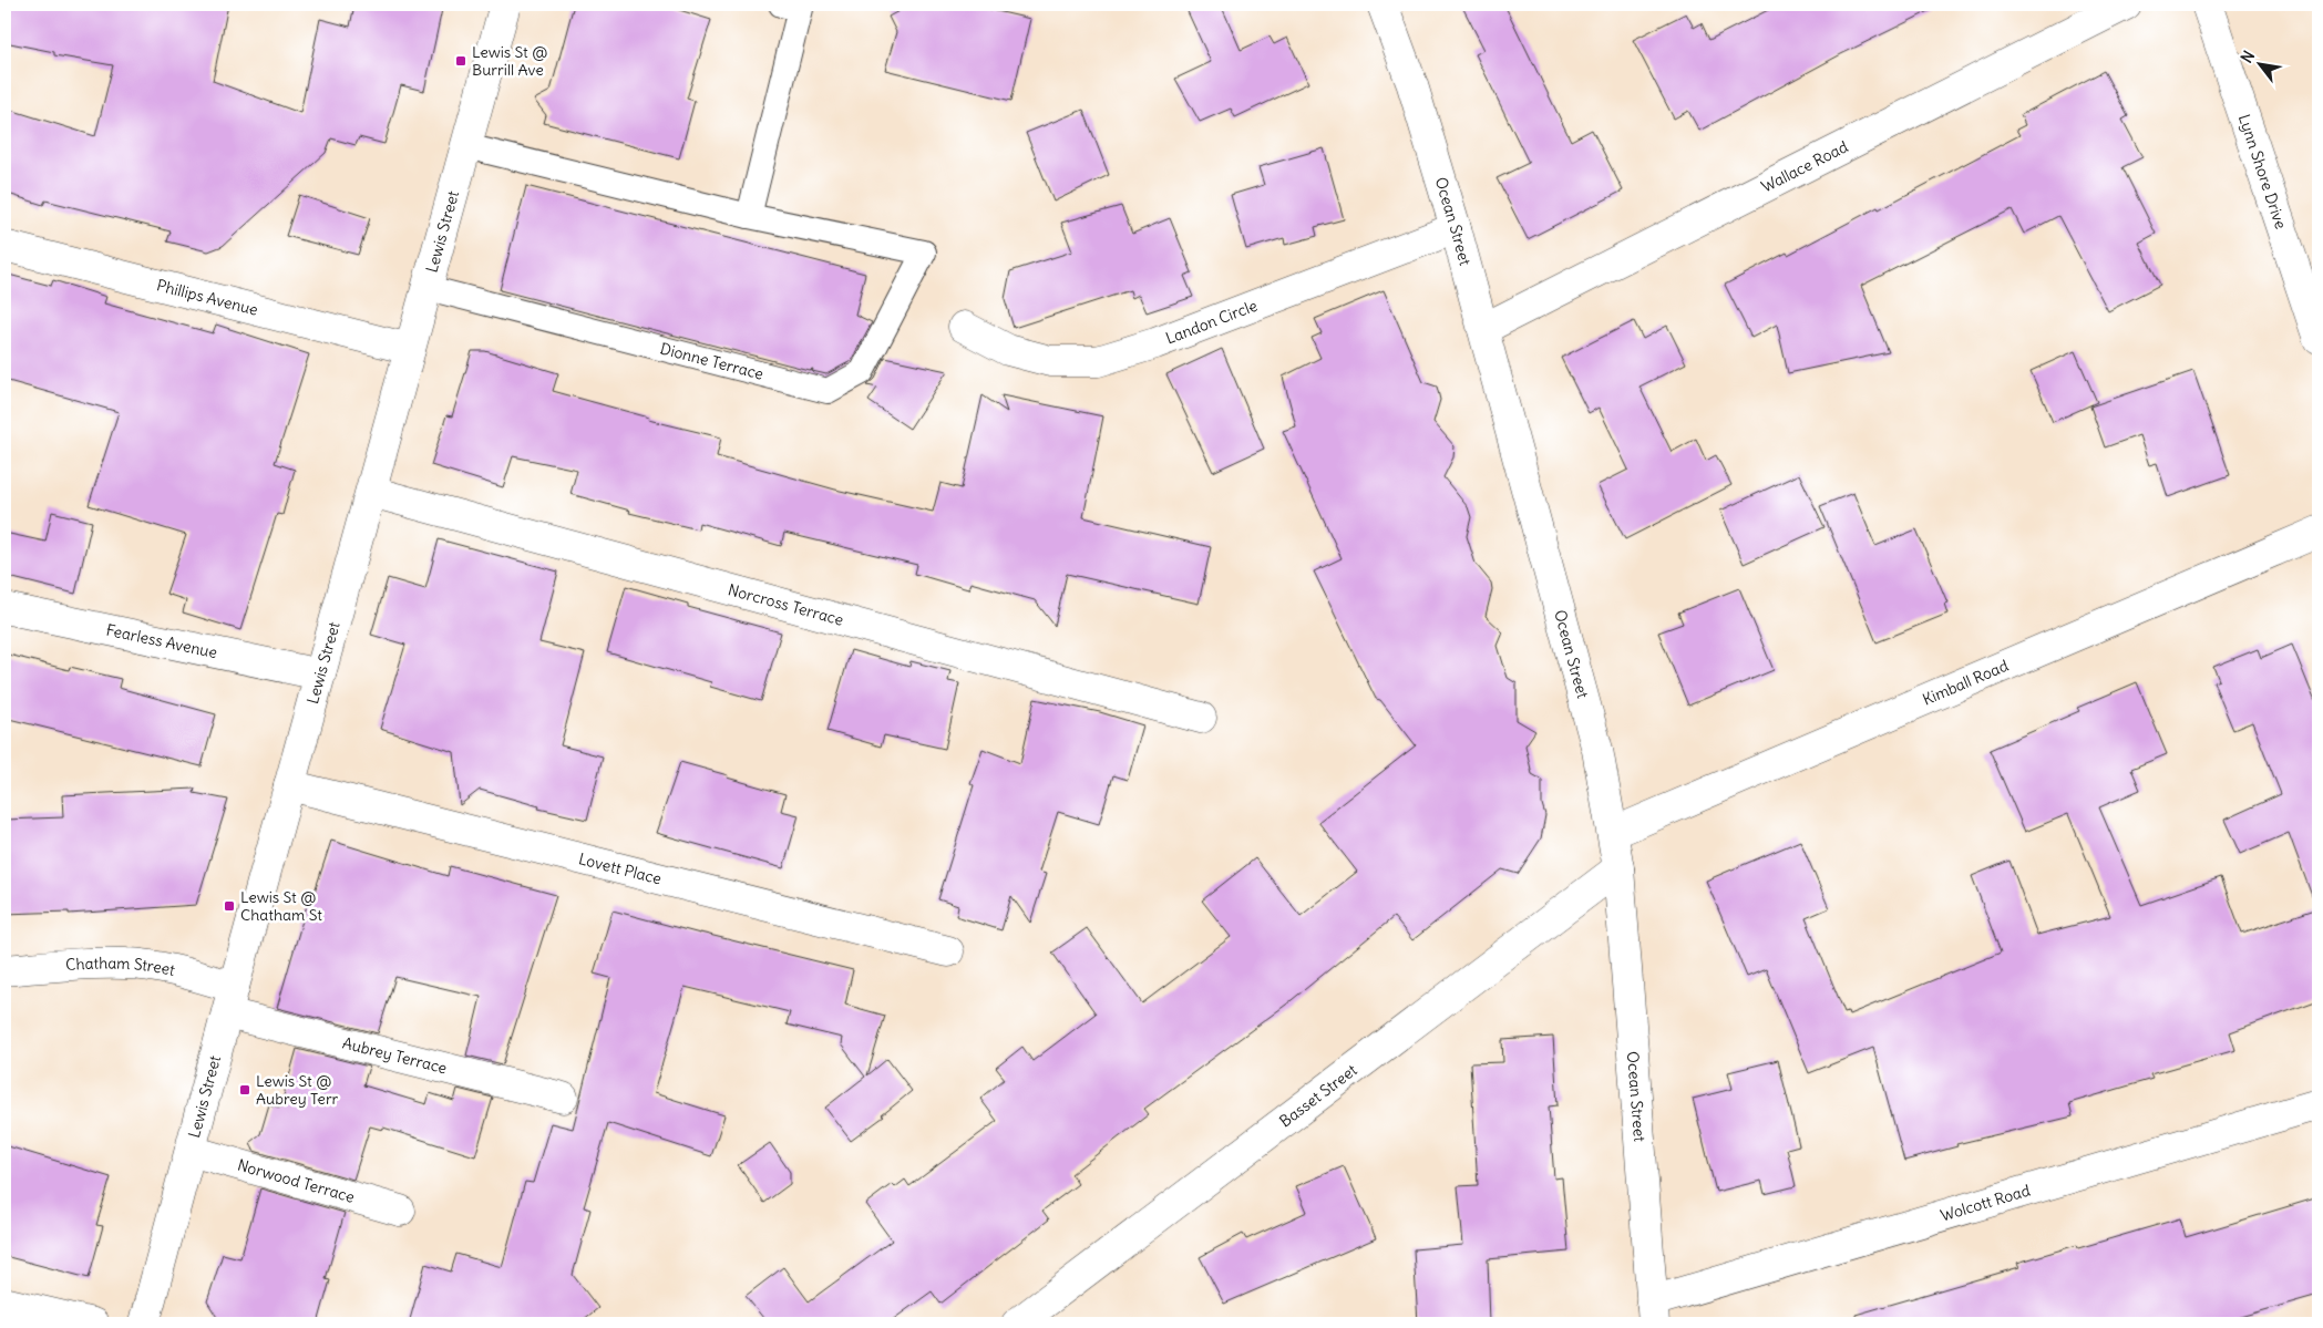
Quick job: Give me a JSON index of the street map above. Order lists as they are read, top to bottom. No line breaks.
{"streets":{"main road":["Wallace Road","Lynn Shore Drive","Ocean Street","Lewis Street","Phillips Avenue","Landon Circle","Norcross Terrace","Fearless Avenue","Kimball Road","Lovett Place","Chatham Street","Aubrey Terrace","Basset Street","Norwood Terrace","Wolcott Road"],"lane":["Dionne Terrace"]},"crossings":[["Wallace Road","Ocean Street"],["Ocean Street","Landon Circle"],["Ocean Street","Kimball Road"],["Ocean Street","Basset Street"],["Ocean Street","Wolcott Road"],["Lewis Street","Phillips Avenue"],["Lewis Street","Dionne Terrace"],["Lewis Street","Norcross Terrace"],["Lewis Street","Fearless Avenue"],["Lewis Street","Lovett Place"],["Lewis Street","Chatham Street"],["Lewis Street","Aubrey Terrace"],["Lewis Street","Norwood Terrace"],["Chatham Street","Aubrey Terrace"]],"places":{"transit":["Lewis St @ Burrill Ave","Lewis St @ Chatham St","Lewis St @ Aubrey Terr"]},"north":"top left"}
